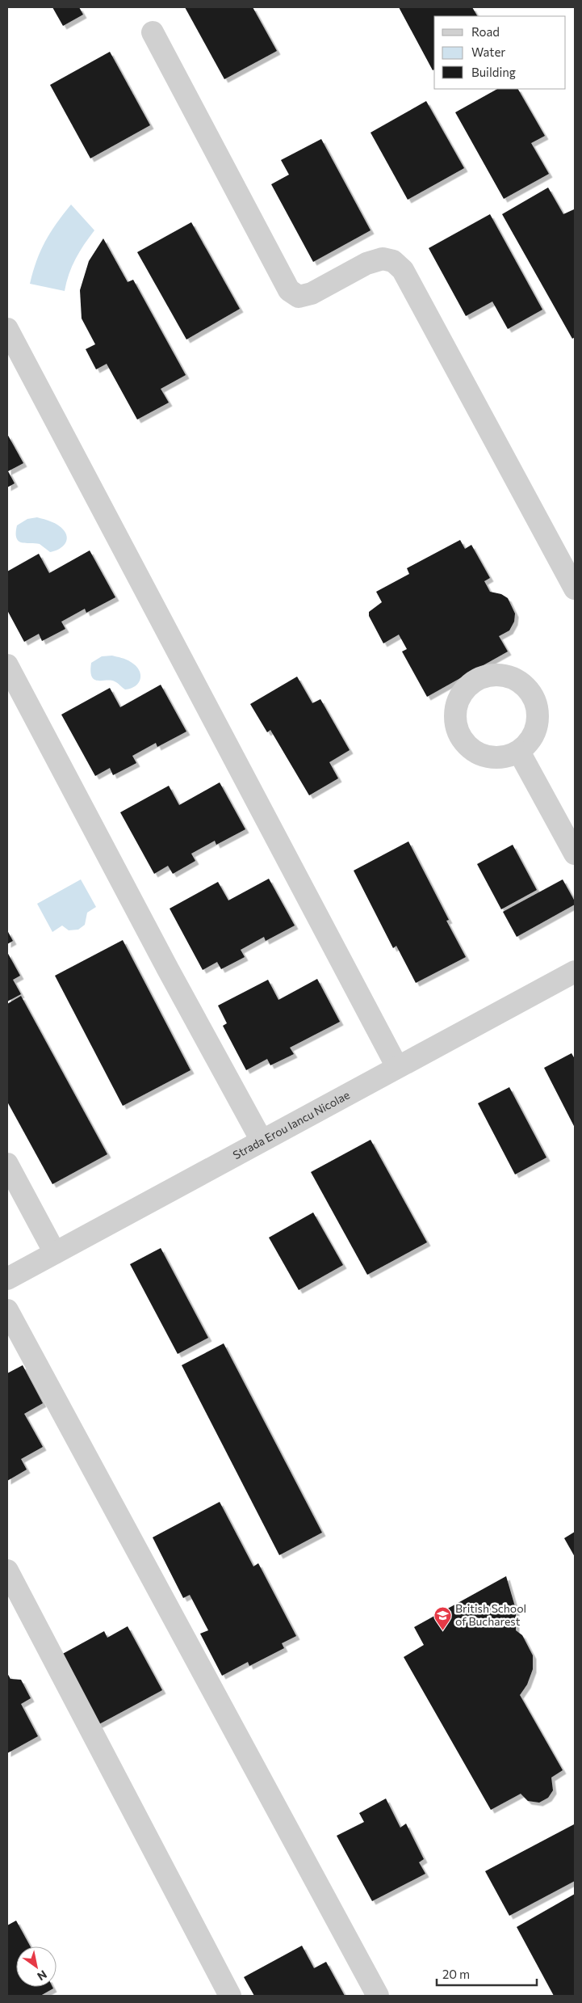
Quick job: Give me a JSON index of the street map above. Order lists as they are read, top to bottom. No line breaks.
{"streets":{"street":["Strada Erou Iancu Nicolae"]},"places":{"school or university":["British School of Bucharest"]},"legend":["Road","Water","Building"],"scale_bar":"20 m","north":"bottom right"}
